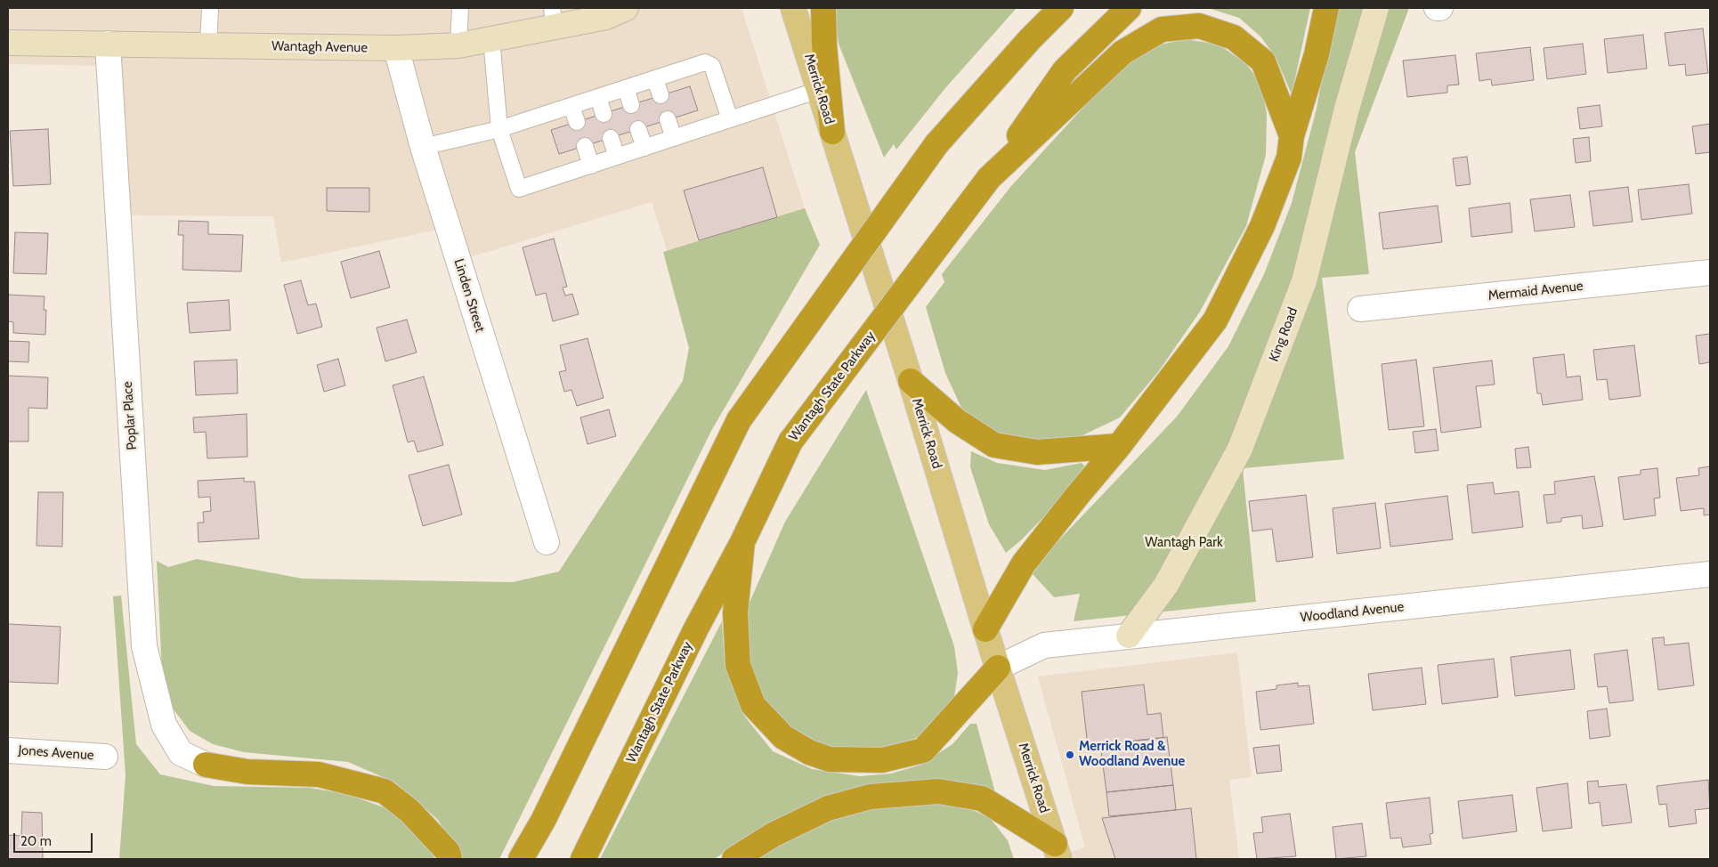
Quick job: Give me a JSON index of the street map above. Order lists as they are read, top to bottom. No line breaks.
{"streets":{"highway":["Wantagh State Parkway"],"main road":["Merrick Road"],"street":["Wantagh Avenue","Mermaid Avenue","Linden Street","King Road","Poplar Place","Woodland Avenue","Jones Avenue"]},"crossings":[["Wantagh Avenue","Linden Street"],["Wantagh Avenue","Poplar Place"],["Merrick Road","Woodland Avenue"],["King Road","Woodland Avenue"]],"parks":["Wantagh Park"],"places":["Merrick Road & Woodland Avenue"],"scale_bar":"20 m"}
